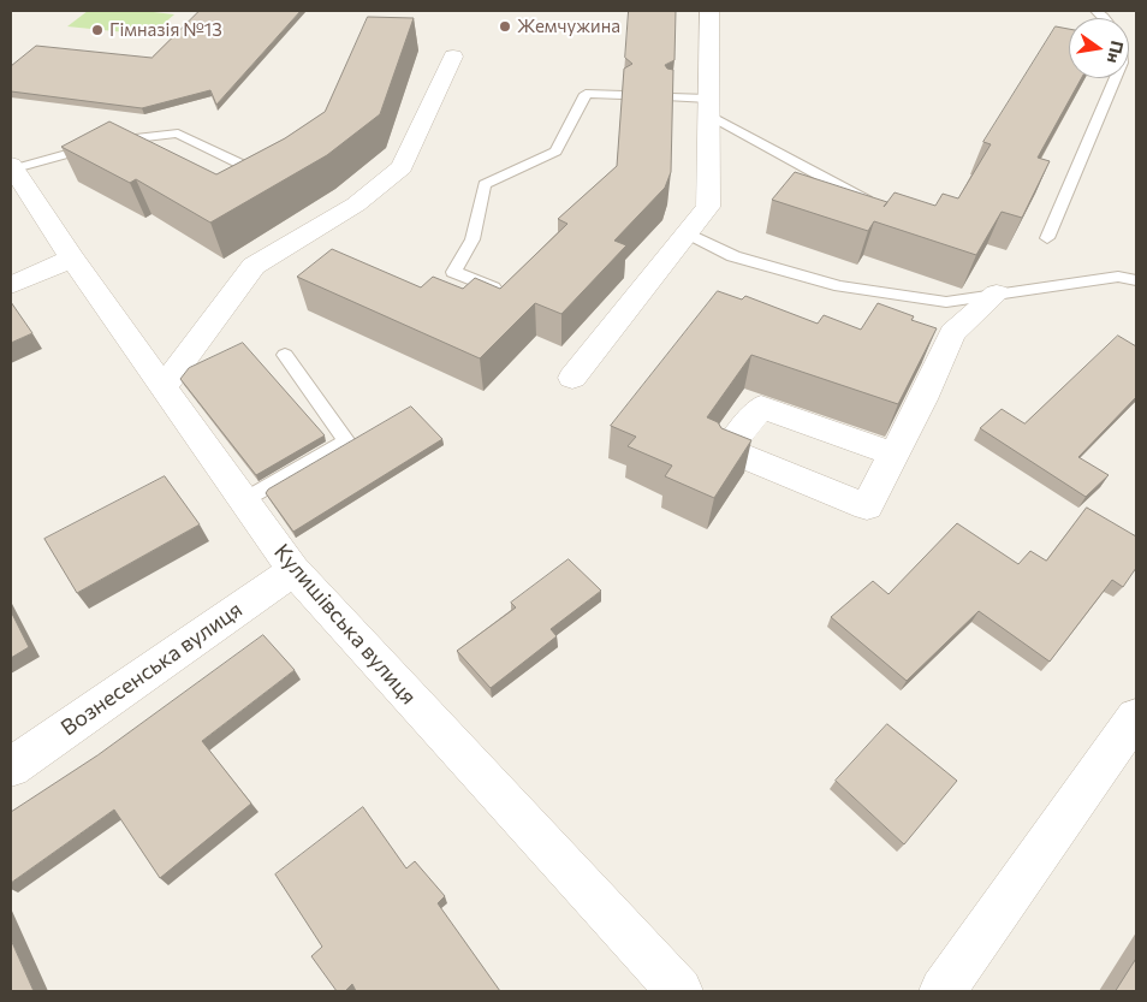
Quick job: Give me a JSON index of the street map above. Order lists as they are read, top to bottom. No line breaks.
{"streets":{"street":["Кулишівська вулиця","Вознесенська вулиця"]},"crossings":[["Кулишівська вулиця","Вознесенська вулиця"]],"places":["Жемчужина","Гімназія №13"],"north":"right"}
